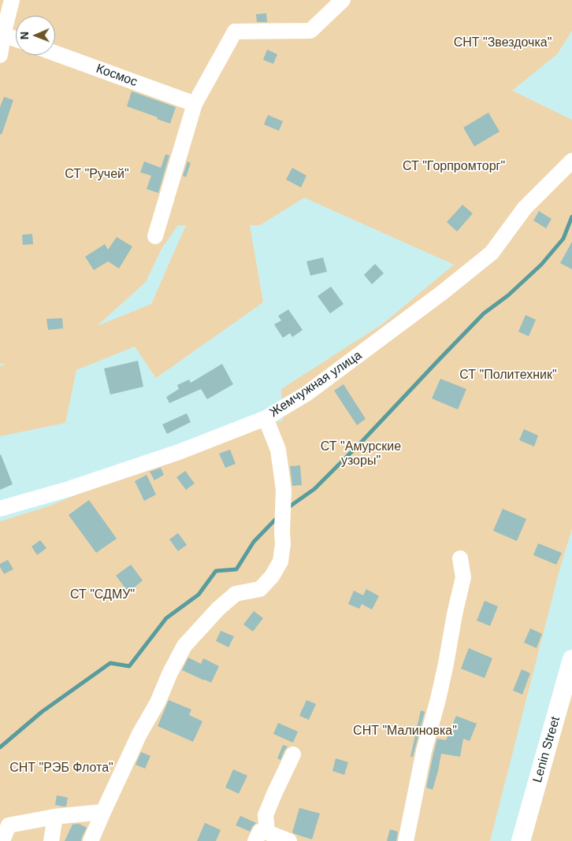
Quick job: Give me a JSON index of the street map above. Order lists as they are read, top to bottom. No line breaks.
{"streets":{"street":["Космос","Жемчужная улица","Lenin Street"]},"parks":["СНТ \"Звездочка\"","СТ \"Горпромторг\"","СТ \"Ручей\"","СТ \"Политехник\"","СТ \"Амурские узоры\"","СТ \"СДМУ\"","СНТ \"Малиновка\"","СНТ \"РЭБ Флота\""],"north":"left"}
